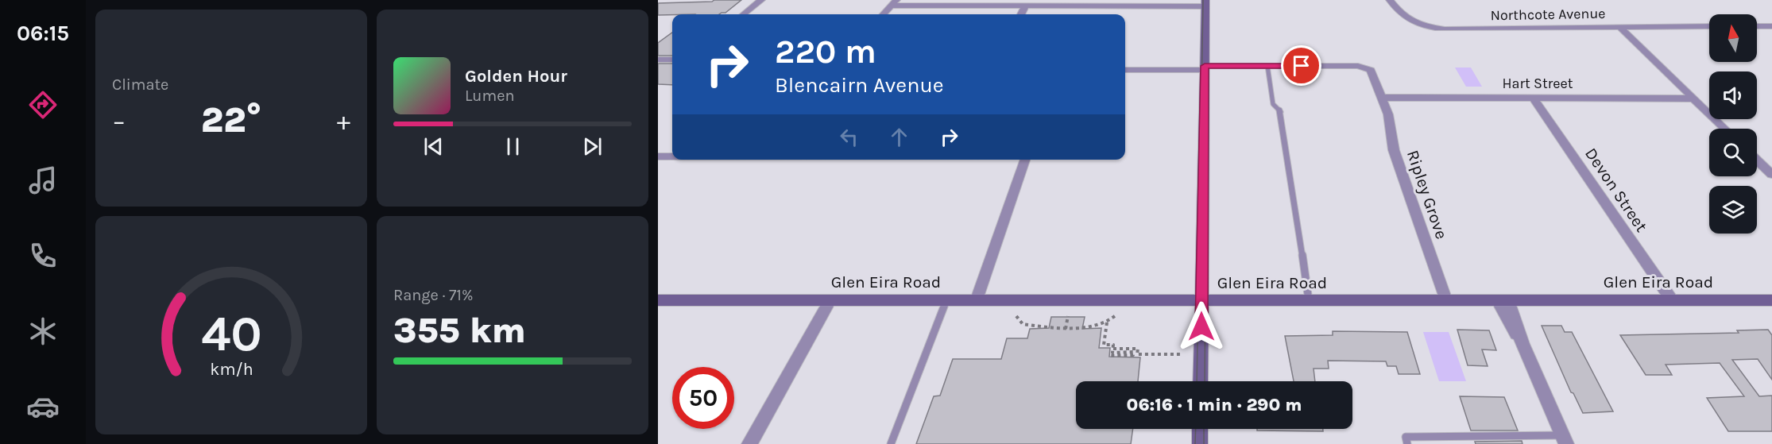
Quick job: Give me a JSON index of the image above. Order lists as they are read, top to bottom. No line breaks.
{"streets":{"main road":["Glen Eira Road"],"street":["Northcote Avenue","Hart Street","Devon Street","Ripley Grove"]},"crossings":[["Hart Street","Devon Street"],["Hart Street","Ripley Grove"],["Devon Street","Glen Eira Road"],["Ripley Grove","Glen Eira Road"]],"north":"top","page":{"tabs":"06:15","tile":["Climate",["Range · 71%","355 km"]],"turn":["220 m","Blencairn Avenue"],"song":["Golden Hour","Lumen"],"heat":["−","22°","+"],"limit":"50","trip":"06:16 · 1 min · 290 m","gauge":["40","km/h"]}}
